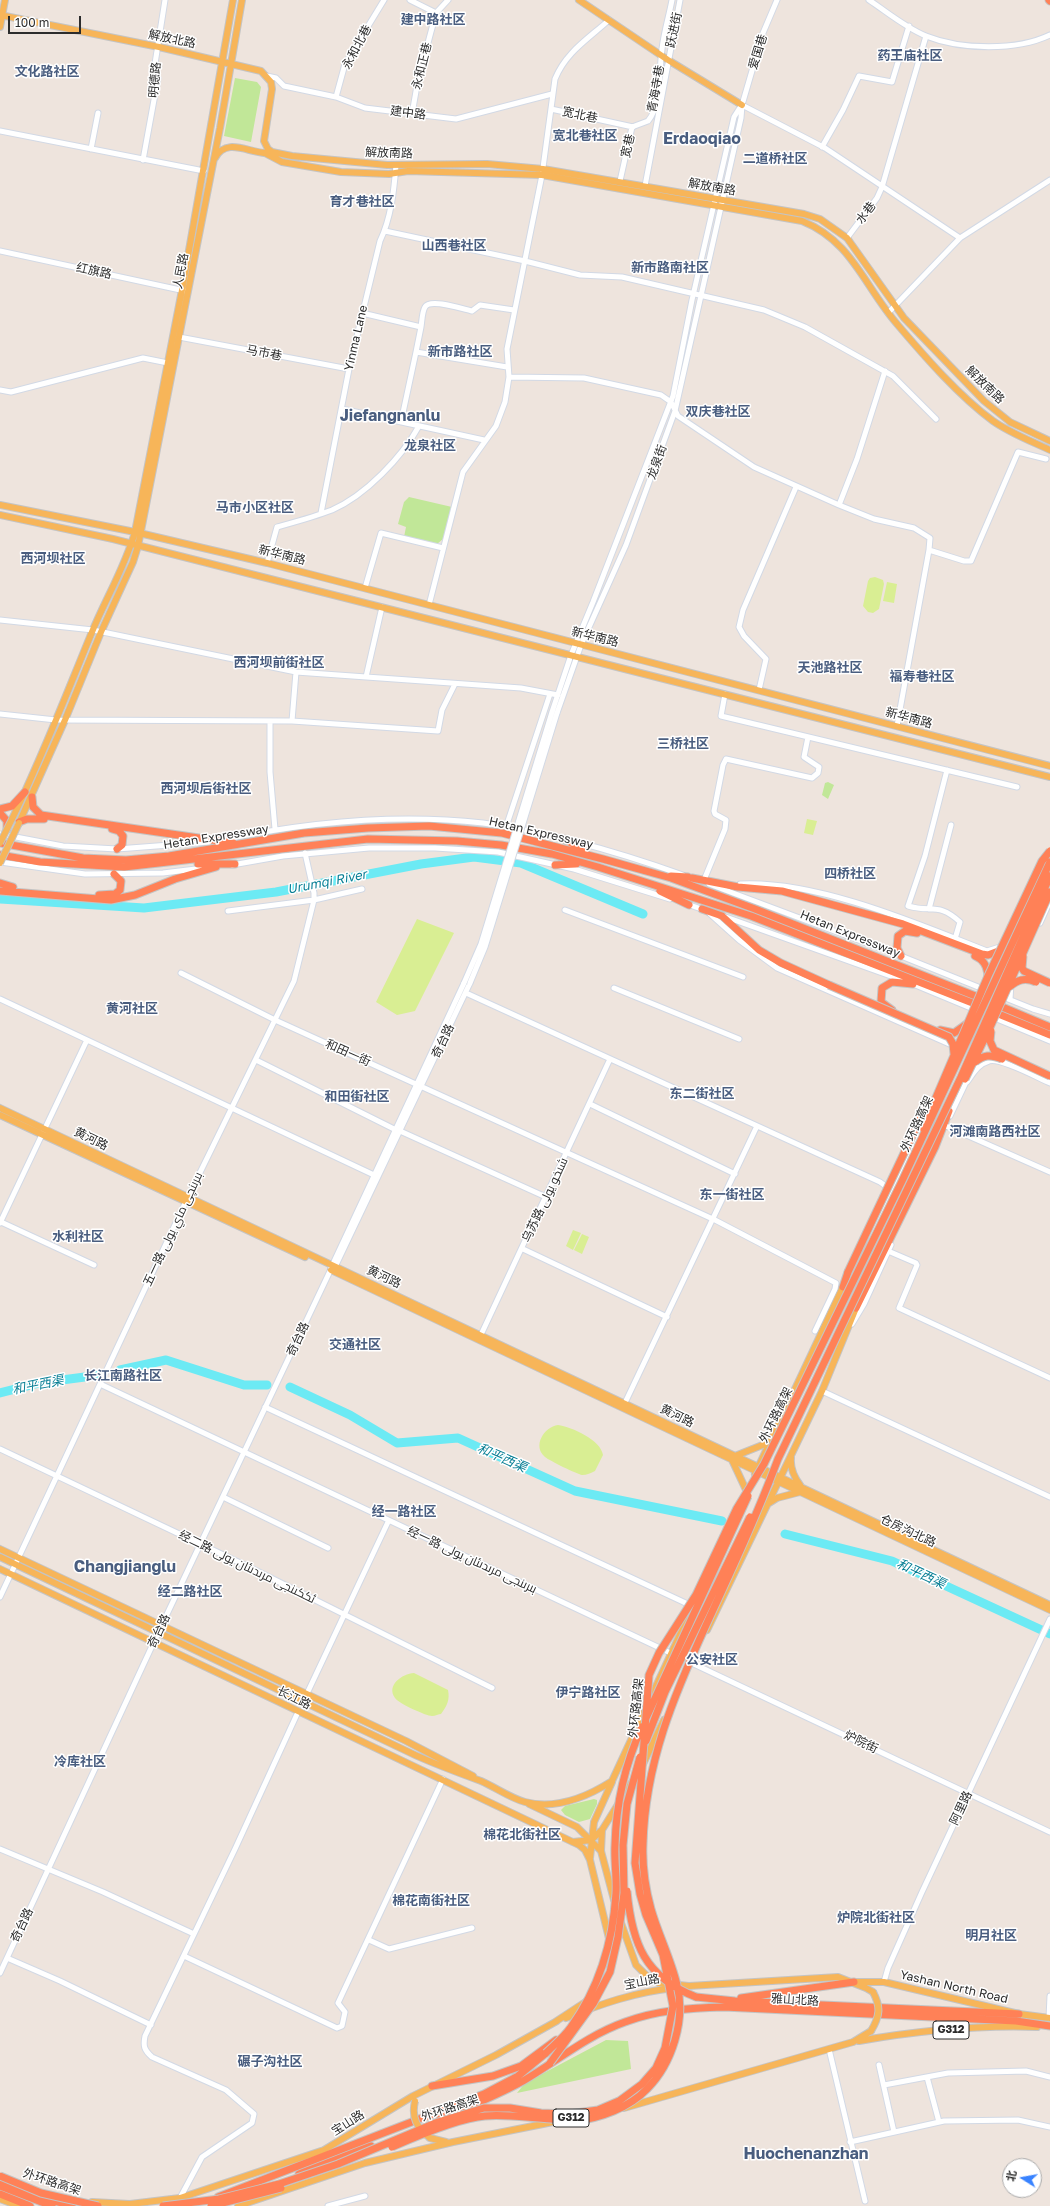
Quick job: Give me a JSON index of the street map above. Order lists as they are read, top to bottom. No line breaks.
{"streets":{"highway":["Hetan Expressway","外环路高架","雅山北路"],"main road":["解放北路","解放南路","人民路","新华南路","黄河路","仓房沟北路","长江路","宝山路","Yashan North Road","G312"],"street":["跃进街","永和北巷","爱国巷","永和正巷","明德路","青海寺巷","建中路","宽北巷","宽巷","水巷","红旗路","Yinma Lane","马市巷","龙泉街","奇台路","和田一街","乌苏路 شىخو يولى","五一路 بىرىنچى ماي يولى","经一路 بىرىنجى مرىدىئان يولى","经二路 ئككىنجى مرىدىئان يولى","炉院街","阿里路"]},"crossings":[["跃进街","青海寺巷"],["跃进街","建中路"],["跃进街","宽北巷"],["跃进街","宽巷"],["解放北路","明德路"],["解放北路","人民路"],["永和北巷","建中路"],["爱国巷","解放南路"],["爱国巷","龙泉街"],["永和正巷","建中路"],["青海寺巷","建中路"],["青海寺巷","宽北巷"],["青海寺巷","宽巷"],["青海寺巷","解放南路"],["建中路","宽北巷"],["建中路","宽巷"],["宽北巷","宽巷"],["宽巷","解放南路"],["解放南路","水巷"],["解放南路","人民路"],["解放南路","Yinma Lane"],["解放南路","龙泉街"],["红旗路","人民路"],["人民路","马市巷"],["人民路","新华南路"],["Yinma Lane","马市巷"],["龙泉街","新华南路"],["龙泉街","奇台路"],["奇台路","和田一街"],["奇台路","黄河路"],["奇台路","经一路 بىرىنجى مرىدىئان يولى"],["奇台路","经二路 ئككىنجى مرىدىئان يولى"],["奇台路","长江路"],["和田一街","乌苏路 شىخو يولى"],["和田一街","五一路 بىرىنچى ماي يولى"],["外环路高架","黄河路"],["外环路高架","仓房沟北路"],["外环路高架","宝山路"],["黄河路","乌苏路 شىخو يولى"],["黄河路","五一路 بىرىنچى ماي يولى"],["黄河路","仓房沟北路"],["五一路 بىرىنچى ماي يولى","经一路 بىرىنجى مرىدىئان يولى"],["五一路 بىرىنچى ماي يولى","经二路 ئككىنجى مرىدىئان يولى"],["五一路 بىرىنچى ماي يولى","长江路"],["经一路 بىرىنجى مرىدىئان يولى","炉院街"],["炉院街","阿里路"],["阿里路","Yashan North Road"],["雅山北路","G312"]],"districts":["建中路社区","药王庙社区","文化路社区","宽北巷社区","Erdaoqiao","二道桥社区","育才巷社区","山西巷社区","新市路南社区","新市路社区","双庆巷社区","Jiefangnanlu","龙泉社区","马市小区社区","西河坝社区","西河坝前街社区","天池路社区","福寿巷社区","三桥社区","西河坝后街社区","四桥社区","黄河社区","东二街社区","和田街社区","河滩南路西社区","东一街社区","水利社区","交通社区","长江南路社区","经一路社区","Changjianglu","经二路社区","公安社区","伊宁路社区","冷库社区","棉花北街社区","棉花南街社区","炉院北街社区","明月社区","碾子沟社区","Huochenanzhan"],"water":["Urumqi River","和平西渠"],"scale_bar":"100 m","north":"left"}
